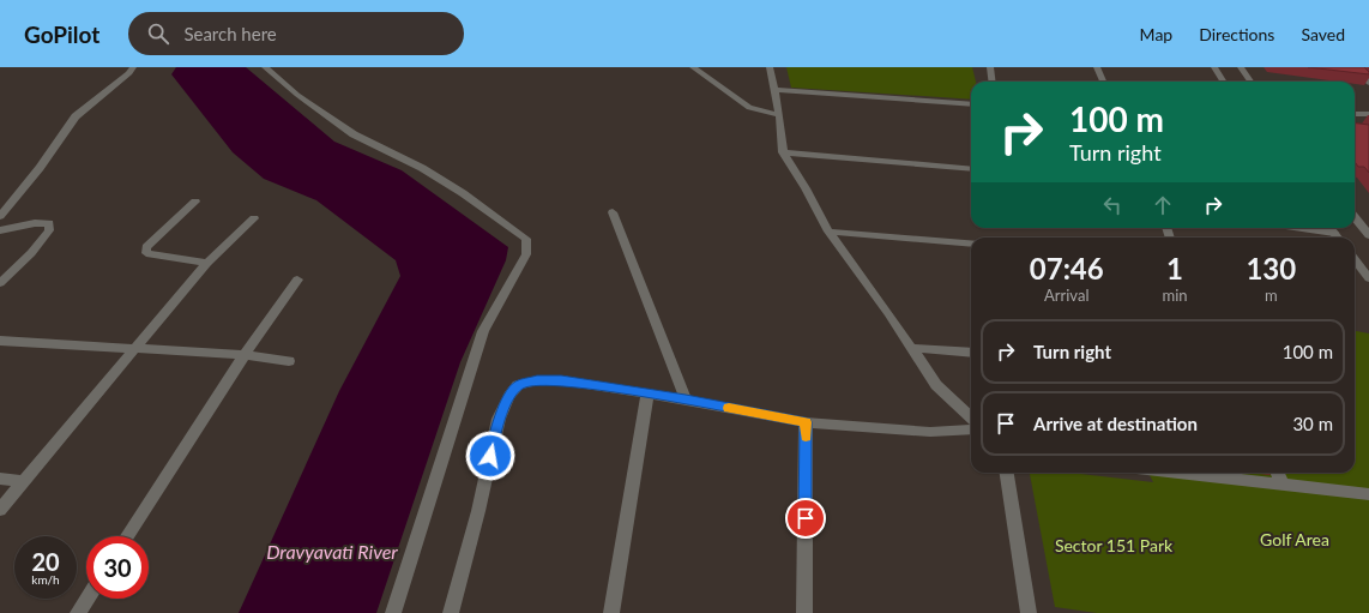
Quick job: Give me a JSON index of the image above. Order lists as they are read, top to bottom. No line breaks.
{"water":["Dravyavati River"],"parks":["Golf Area","Sector 151 Park"],"page":{"header":"GoPilot","search":"Search here","nav":["Map","Directions","Saved"],"turn":["100 m","Turn right"],"eta":["07:46","Arrival","1","min","130","m"],"list":[{"name":"Turn right","value":"100 m"},{"name":"Arrive at destination","value":"30 m"}],"speed":"20 km/h","limit":"30"}}
